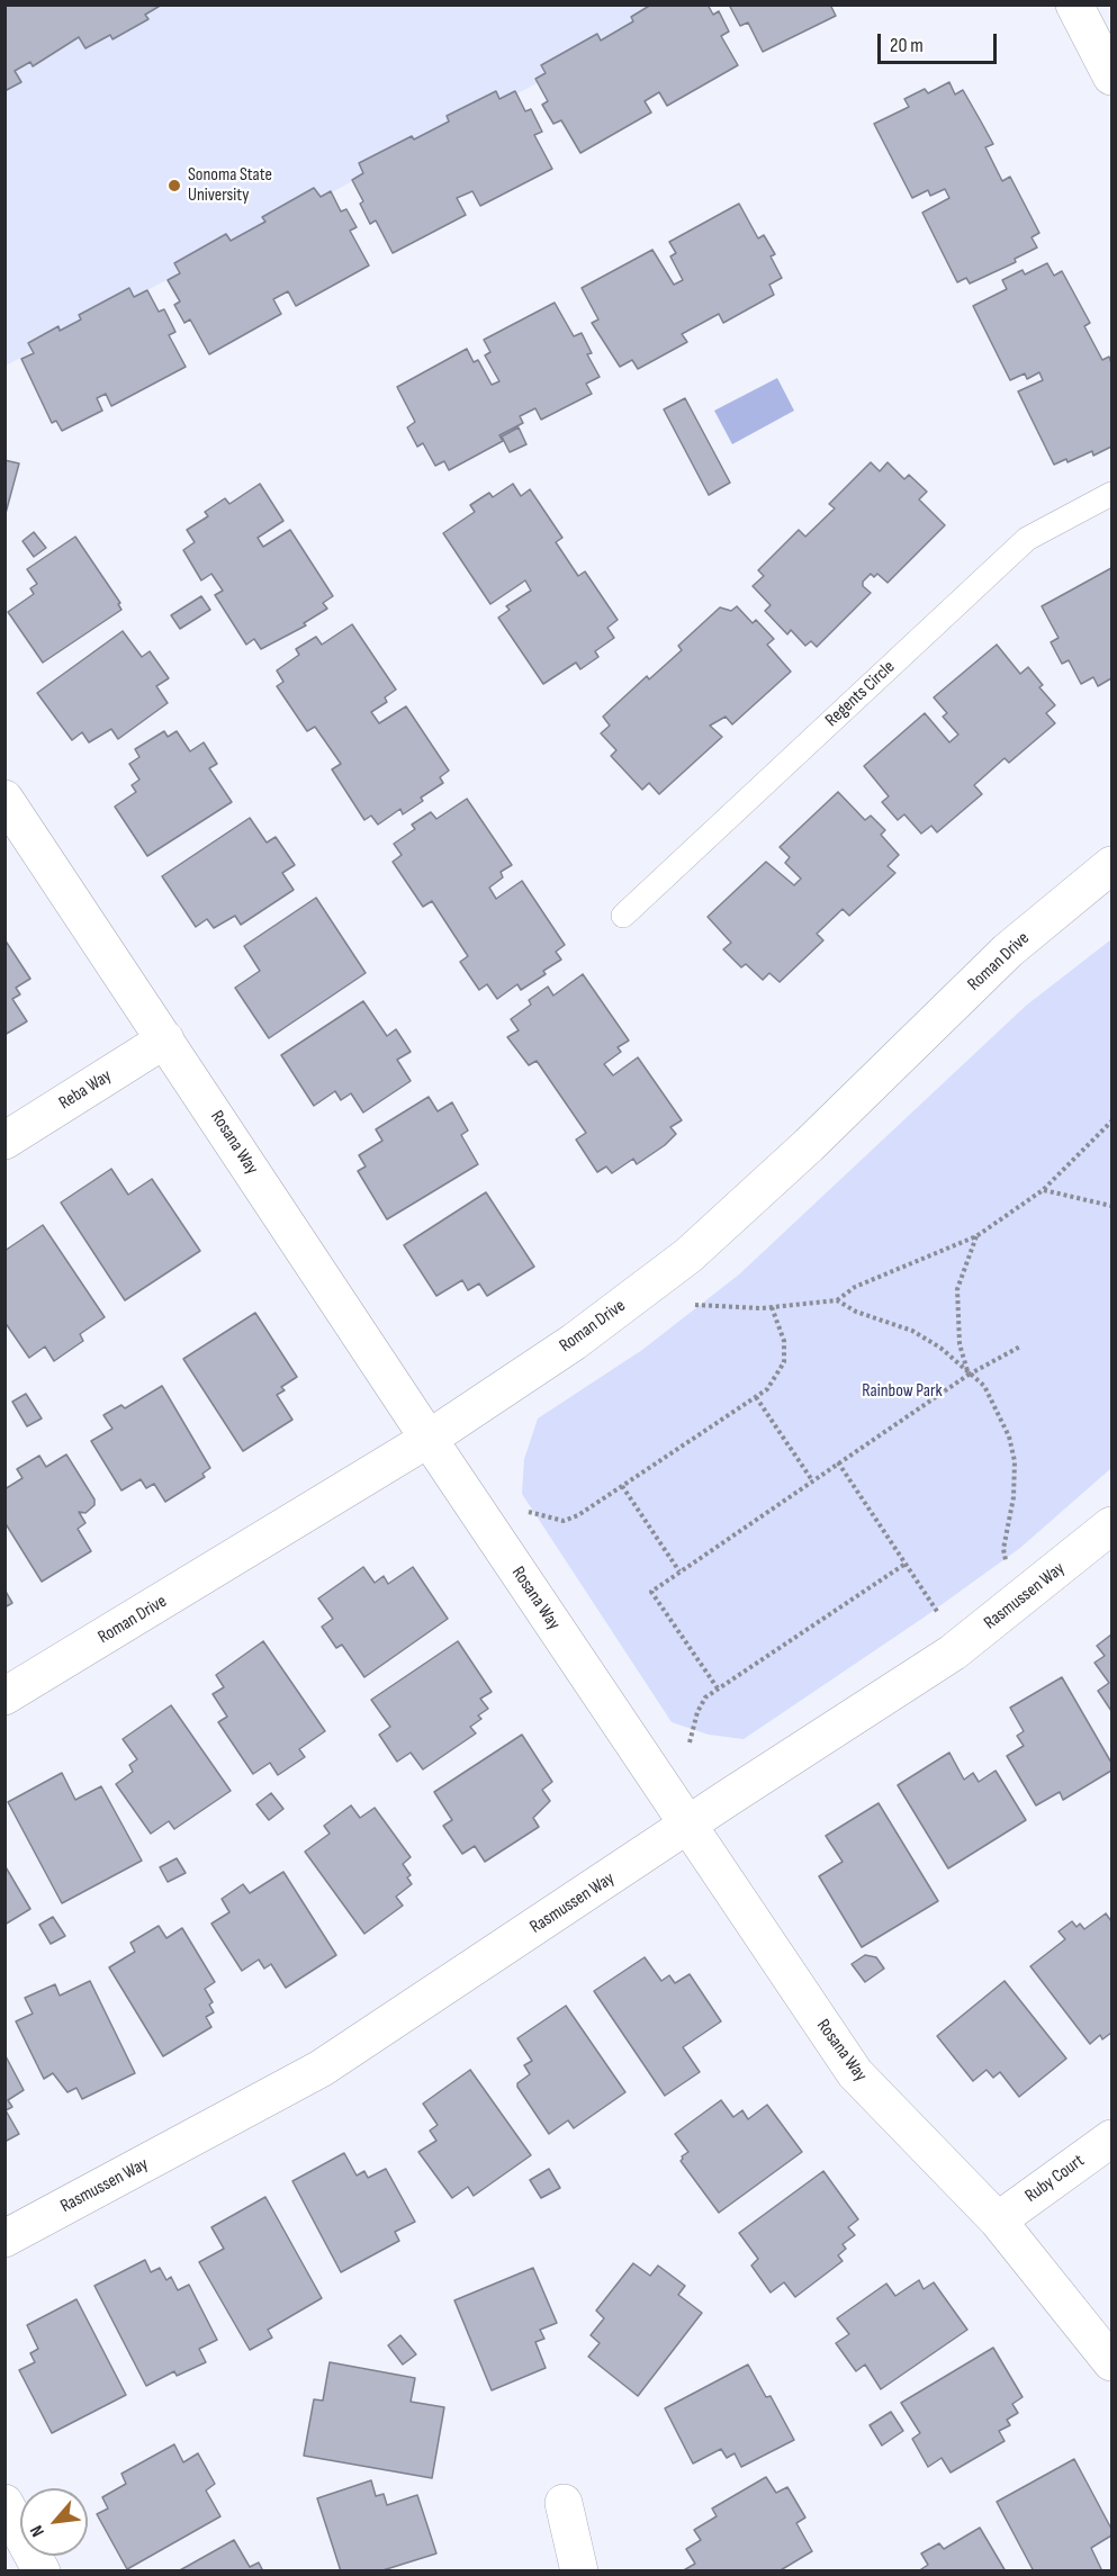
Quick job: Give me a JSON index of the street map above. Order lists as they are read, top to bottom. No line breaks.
{"streets":{"street":["Roman Drive","Reba Way","Rosana Way","Rasmussen Way","Ruby Court"],"lane":["Regents Circle"]},"crossings":[["Roman Drive","Rosana Way"],["Reba Way","Rosana Way"],["Rosana Way","Rasmussen Way"],["Rosana Way","Ruby Court"]],"parks":["Rainbow Park"],"places":["Sonoma State University"],"scale_bar":"20 m","north":"bottom left"}
